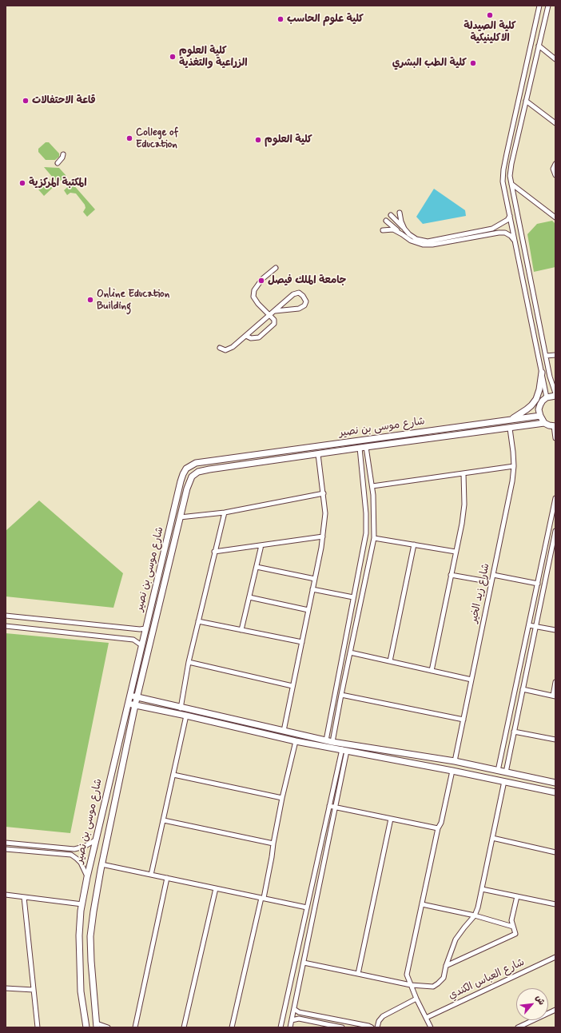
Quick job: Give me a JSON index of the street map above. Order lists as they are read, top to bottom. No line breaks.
{"streets":{"street":["شارع موسى بن نصير","شارع زيد الخير","شارع العباس الكندي"]},"crossings":[["شارع موسى بن نصير","شارع زيد الخير"]],"places":["كلية الصيدلة الاكلينيكية","كلية علوم الحاسب","كلية العلوم الزراعية والتغذية","كلية الطب البشري","قاعة الاحتفالات","College of Education","كلية العلوم","المكتبة المركزية","جامعة الملك فيصل","Online Education Building"],"north":"top right"}
